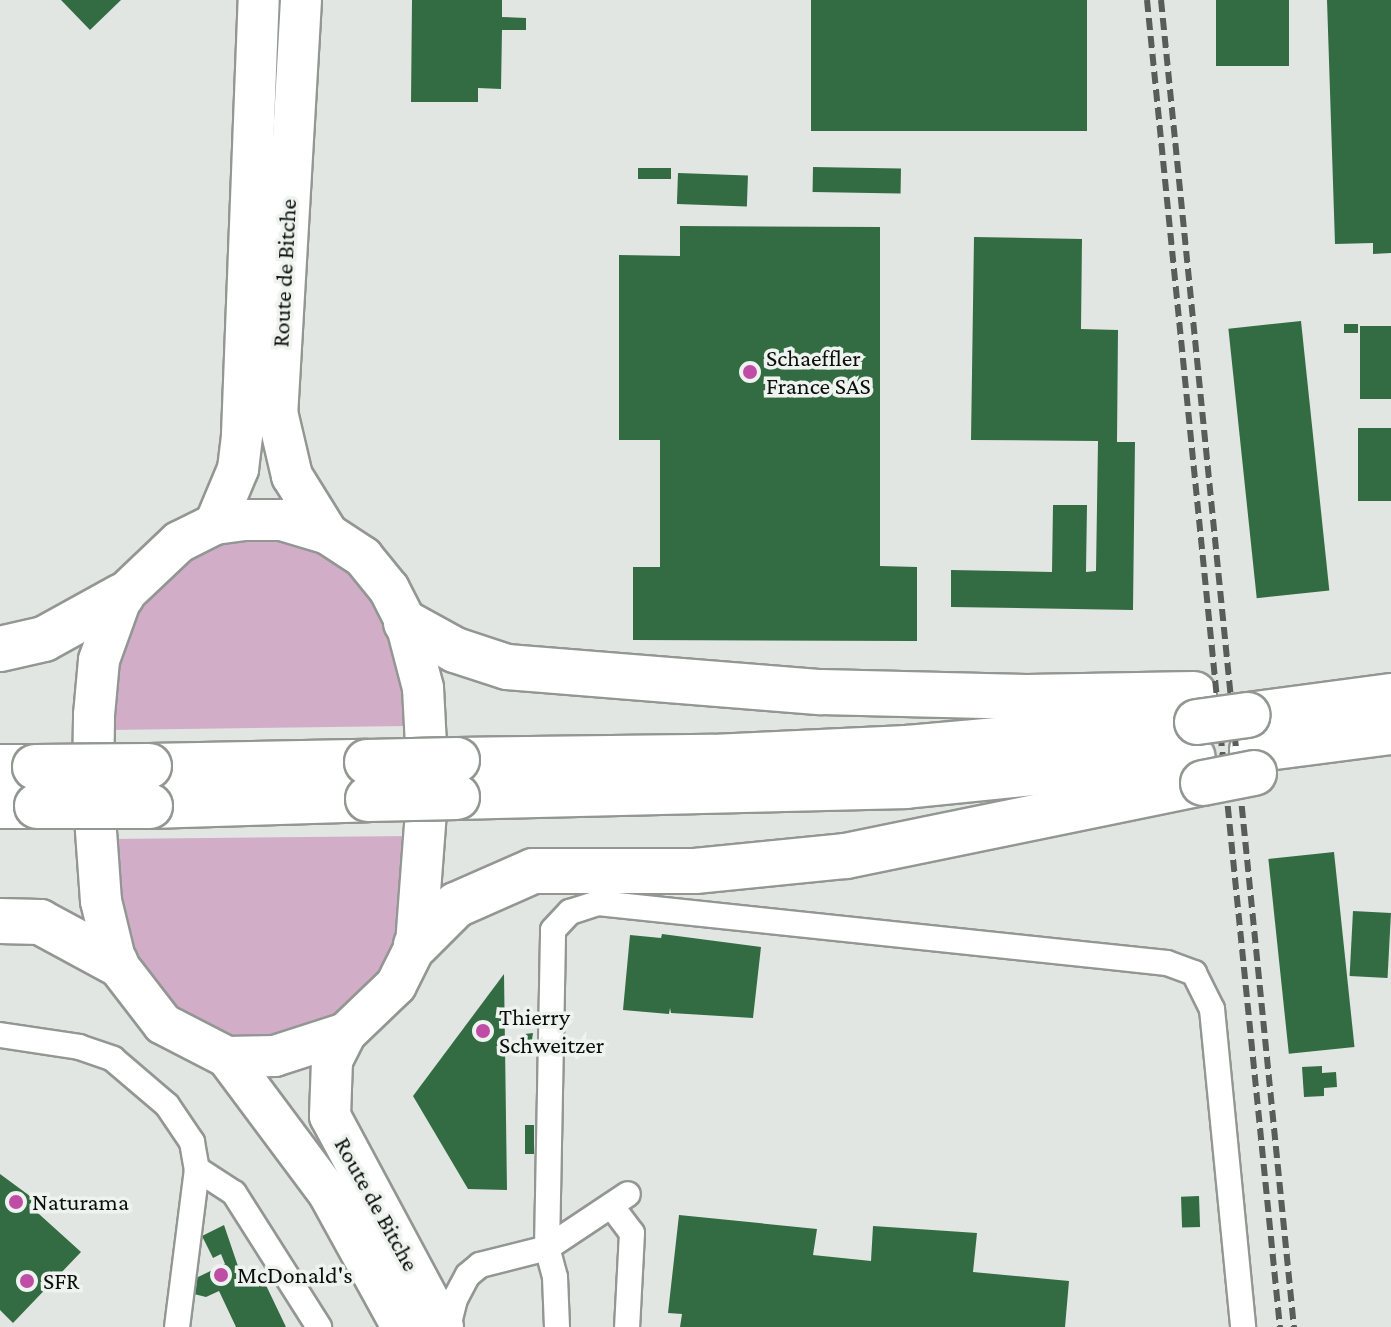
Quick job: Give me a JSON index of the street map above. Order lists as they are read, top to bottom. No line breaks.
{"streets":{"main road":["Route de Bitche"]},"places":["Schaeffler France SAS","Thierry Schweitzer","Naturama","McDonald's","SFR"]}
